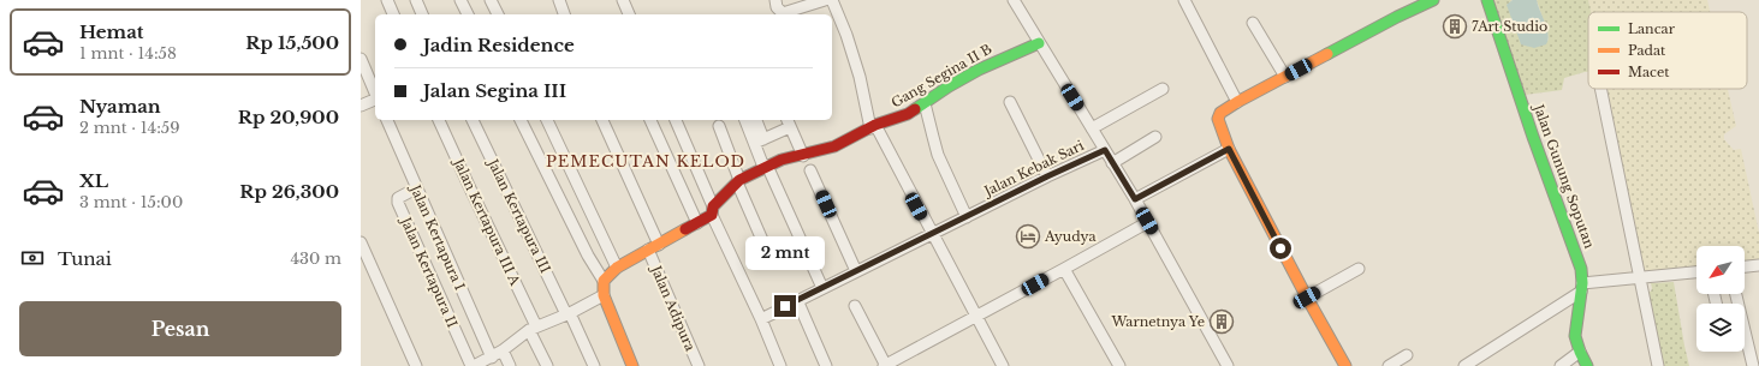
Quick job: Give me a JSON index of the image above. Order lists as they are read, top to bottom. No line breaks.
{"streets":{"street":["Gang Segina II B","Jalan Kebak Sari","Jalan Gunung Soputan","Jalan Kertapura III","Jalan Kertapura III A","Jalan Kertapura I","Jalan Kertapura II","Jalan Adipura"]},"crossings":[["Gang Segina II B","Jalan Adipura"],["Jalan Kertapura I","Jalan Kertapura II"]],"districts":["PEMECUTAN KELOD"],"places":{"building":["7Art Studio","Warnetnya Ye"],"hotel":["Ayudya"]},"legend":["Lancar","Padat","Macet"],"north":"bottom left","page":{"list":[{"name":"Hemat","note":"1 mnt · 14:58","value":"Rp 15,500"},{"name":"Nyaman","note":"2 mnt · 14:59","value":"Rp 20,900"},{"name":"XL","note":"3 mnt · 15:00","value":"Rp 26,300"}],"banner":["Jadin Residence","Jalan Segina III"],"pay":["Tunai","430 m"],"bubble":"2 mnt","buttons":"Pesan"}}
